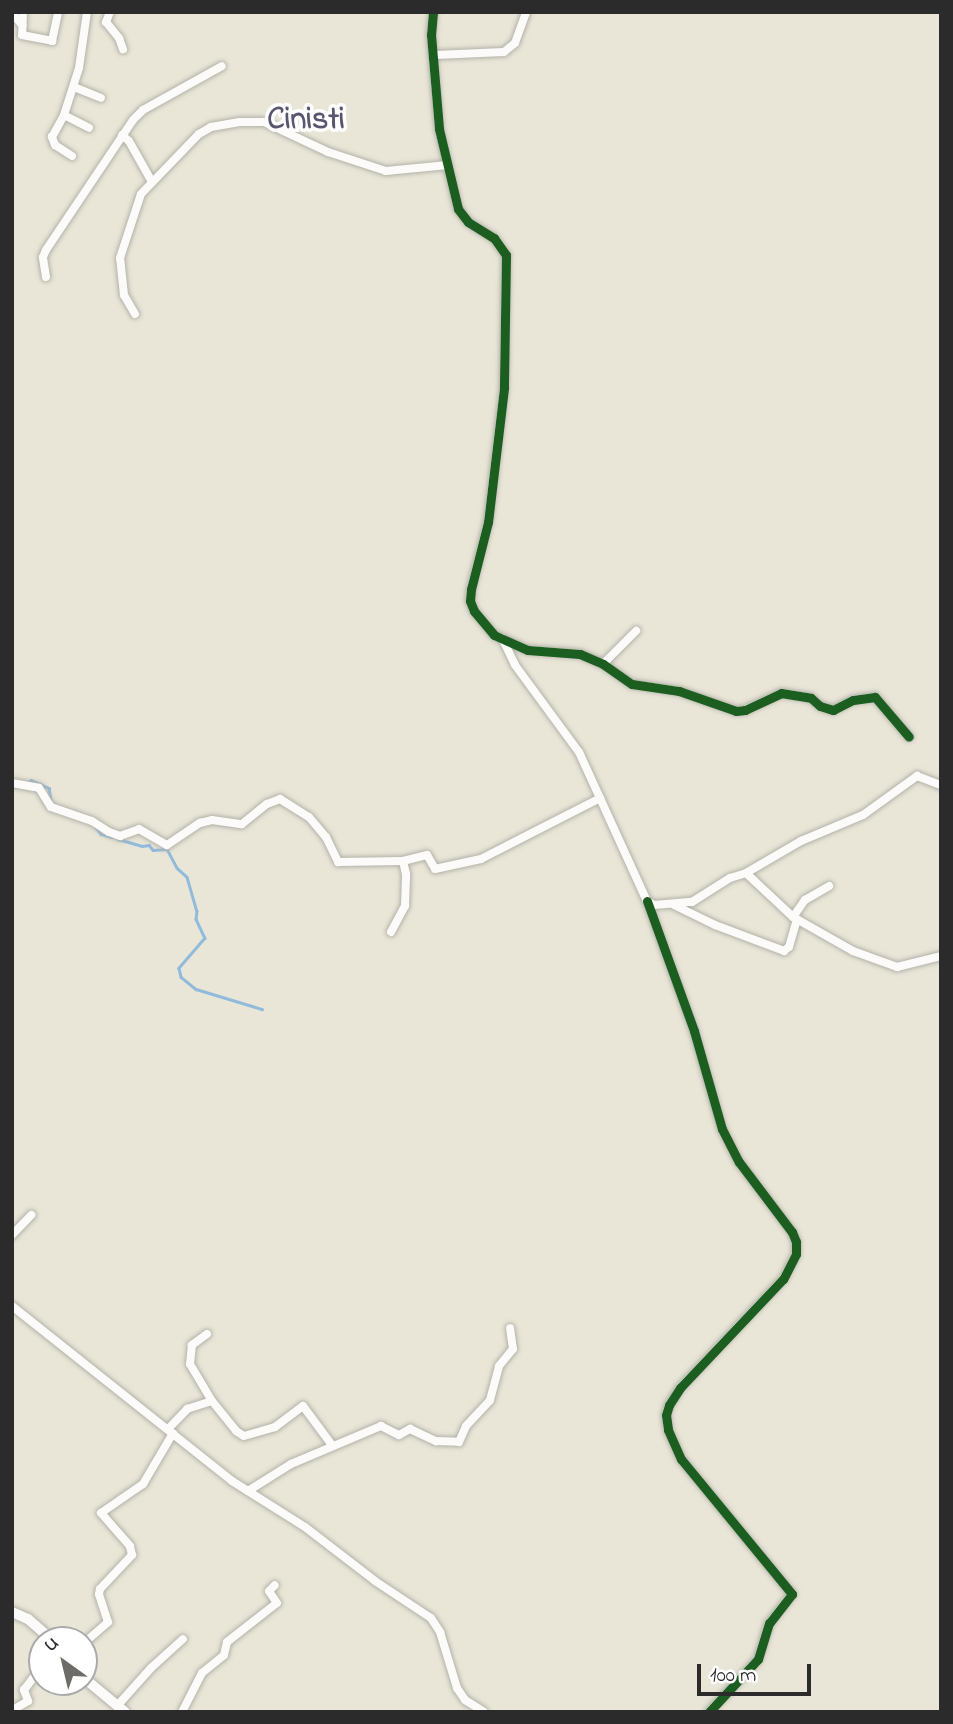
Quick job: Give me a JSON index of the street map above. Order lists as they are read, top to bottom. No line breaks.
{"districts":["Cinisti"],"scale_bar":"100 m","north":"top left"}
